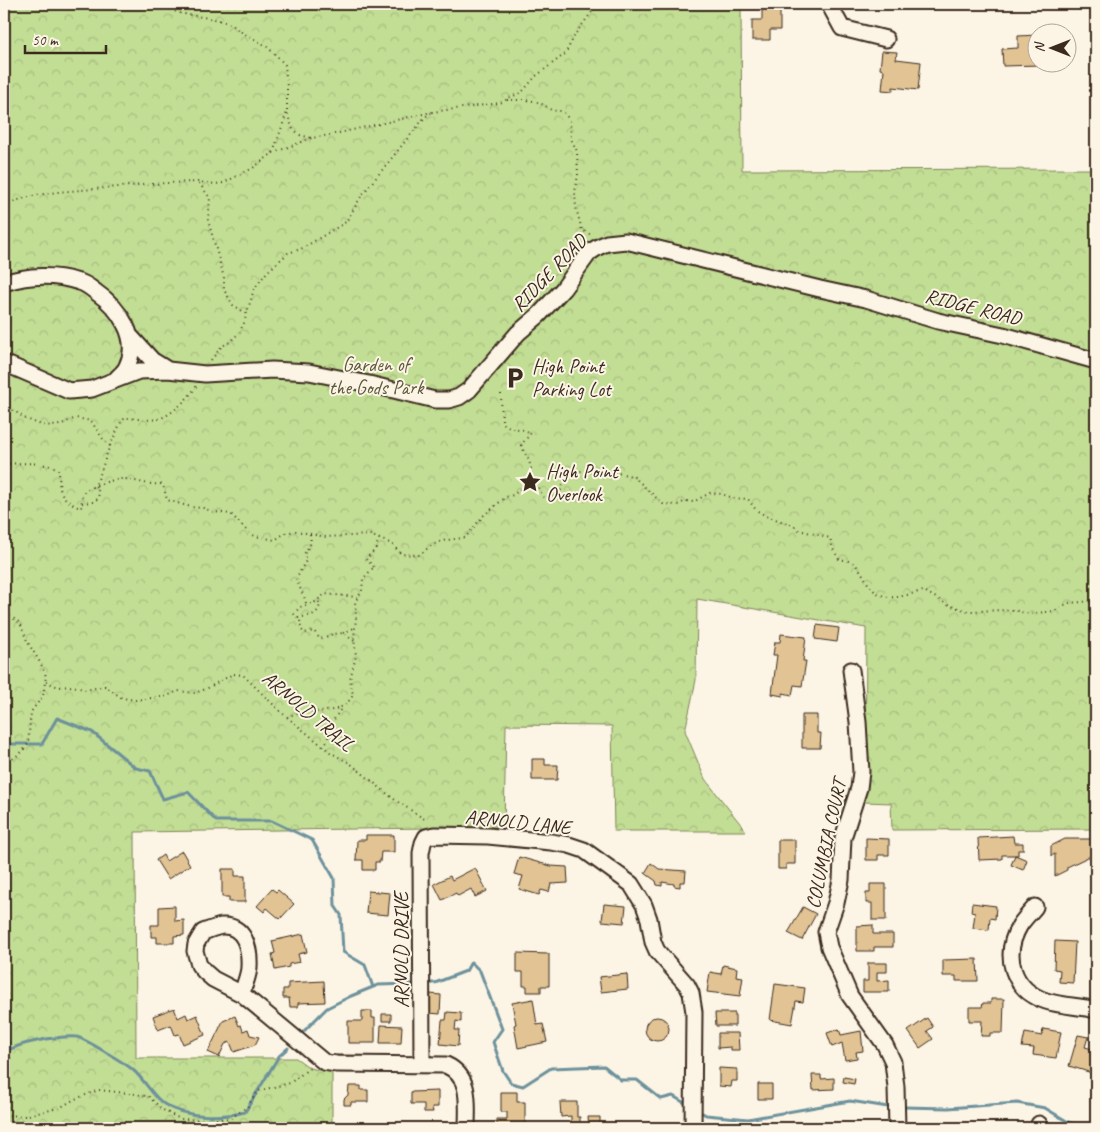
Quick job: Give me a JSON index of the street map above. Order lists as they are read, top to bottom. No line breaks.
{"streets":{"street":["RIDGE ROAD","ARNOLD LANE","COLUMBIA COURT","ARNOLD DRIVE"],"path":["ARNOLD TRAIL"]},"crossings":[["ARNOLD LANE","ARNOLD DRIVE"]],"parks":["Garden of the Gods Park"],"places":{"parking":["High Point Parking Lot"],"place":["High Point Overlook"]},"scale_bar":"50 m","north":"left"}
